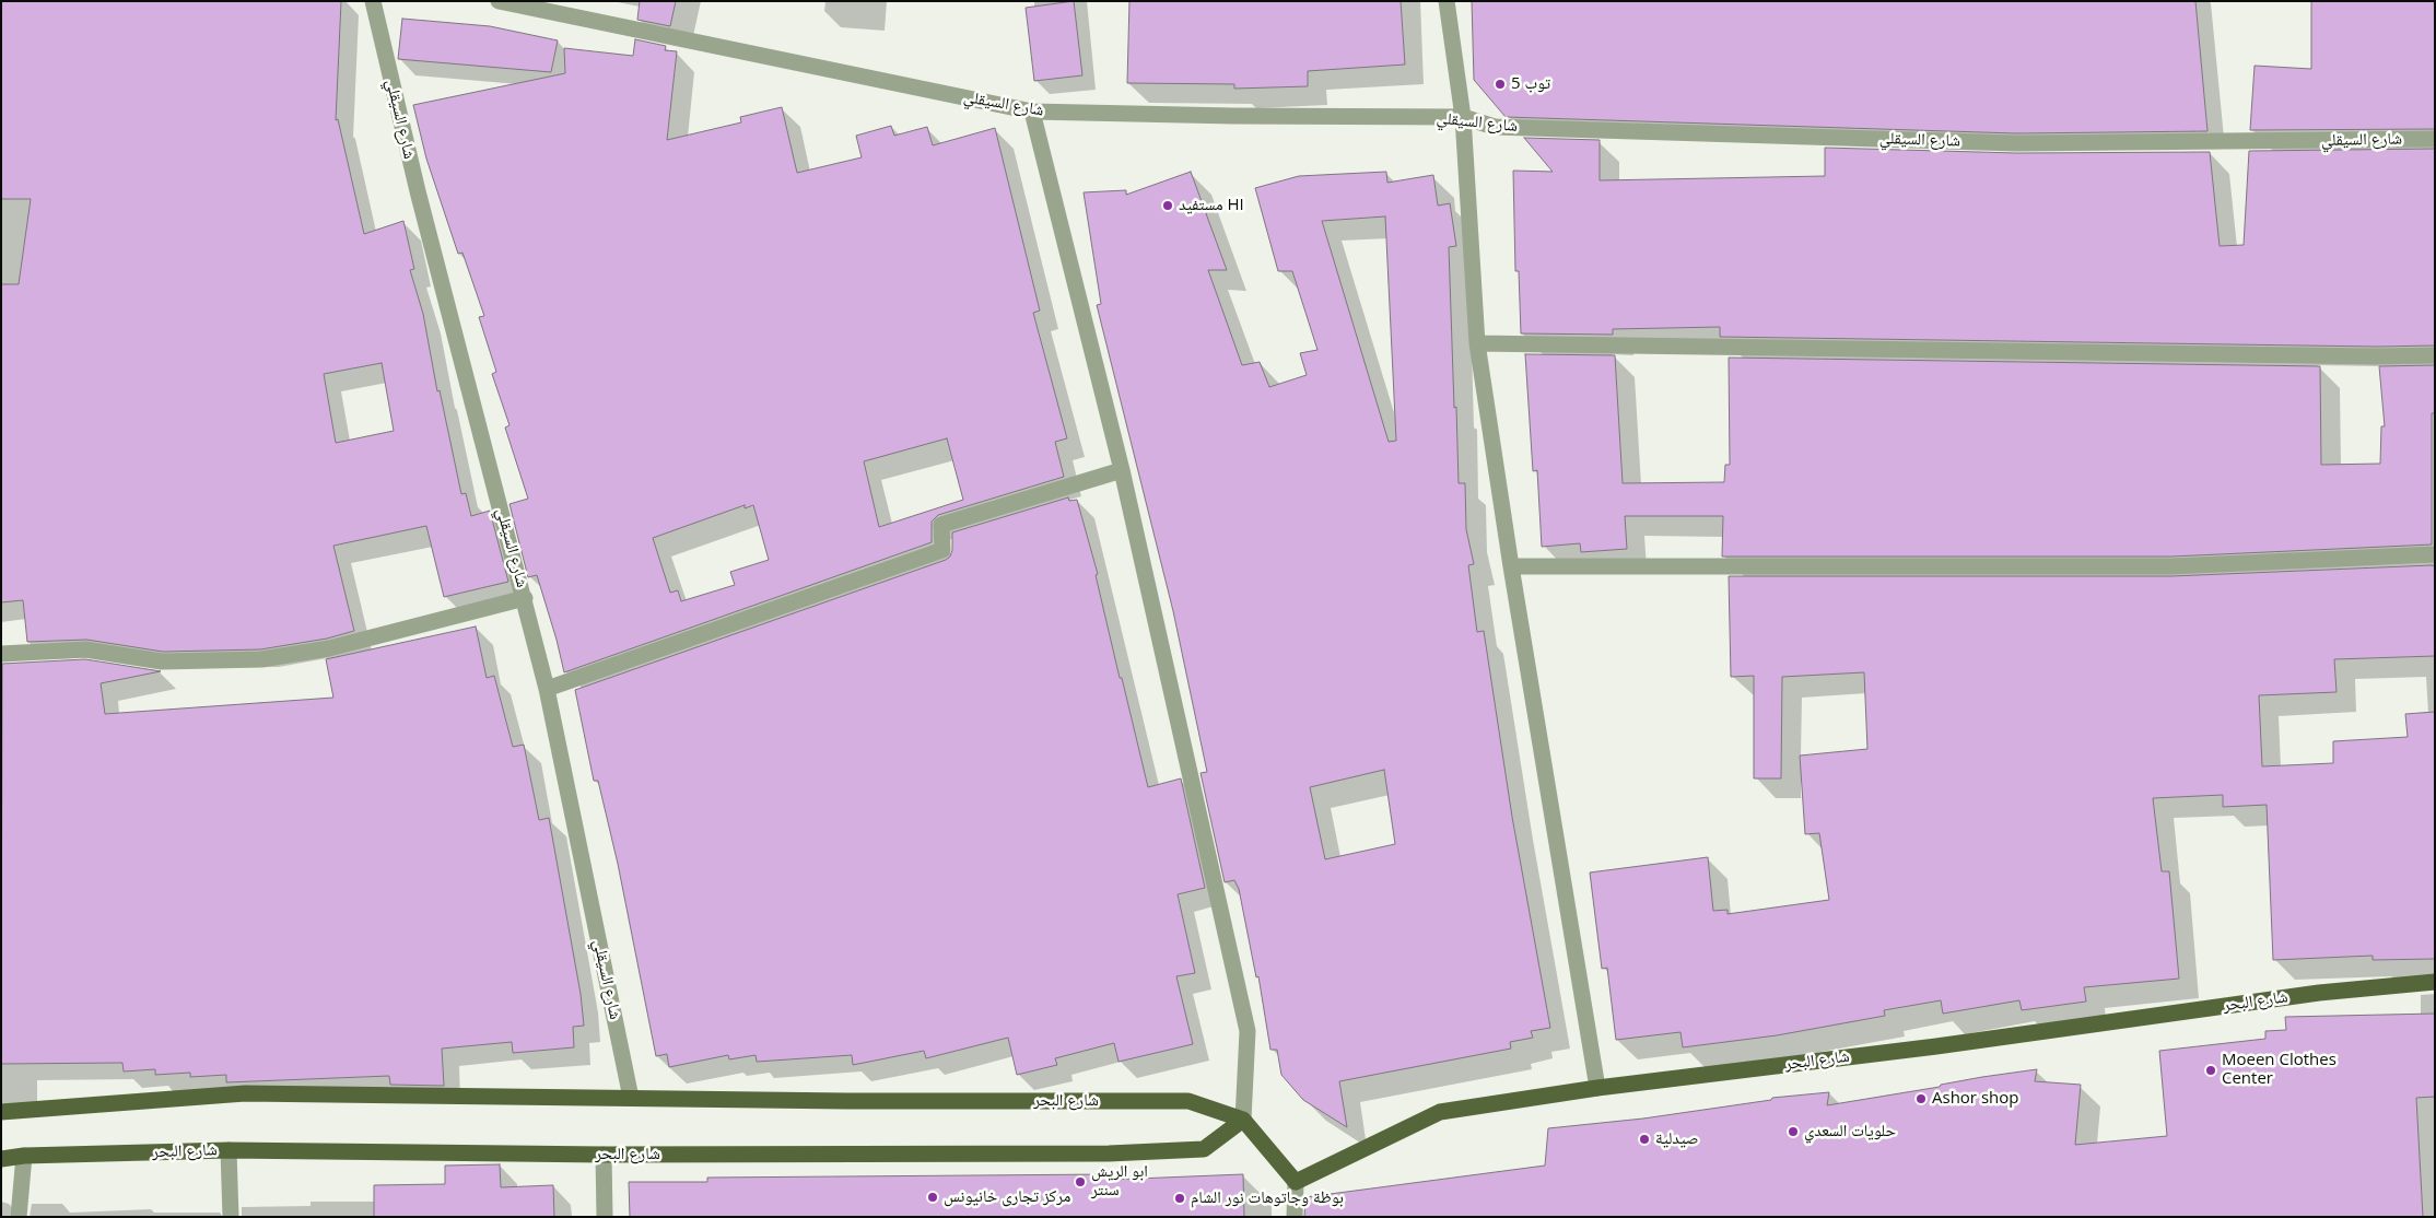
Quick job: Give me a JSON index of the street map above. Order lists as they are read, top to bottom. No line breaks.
{"streets":{"main road":["شارع البحر"],"street":["شارع السيقلي"]},"crossings":[["شارع السيقلي","شارع البحر"]],"places":["توب 5","مستفيد HI","Moeen Clothes Center","Ashor shop","حلويات السعدي","صيدلية","ابو الريش سنتر","مركز تجارى خانيونس","بوظة وجاتوهات نور الشام"]}
